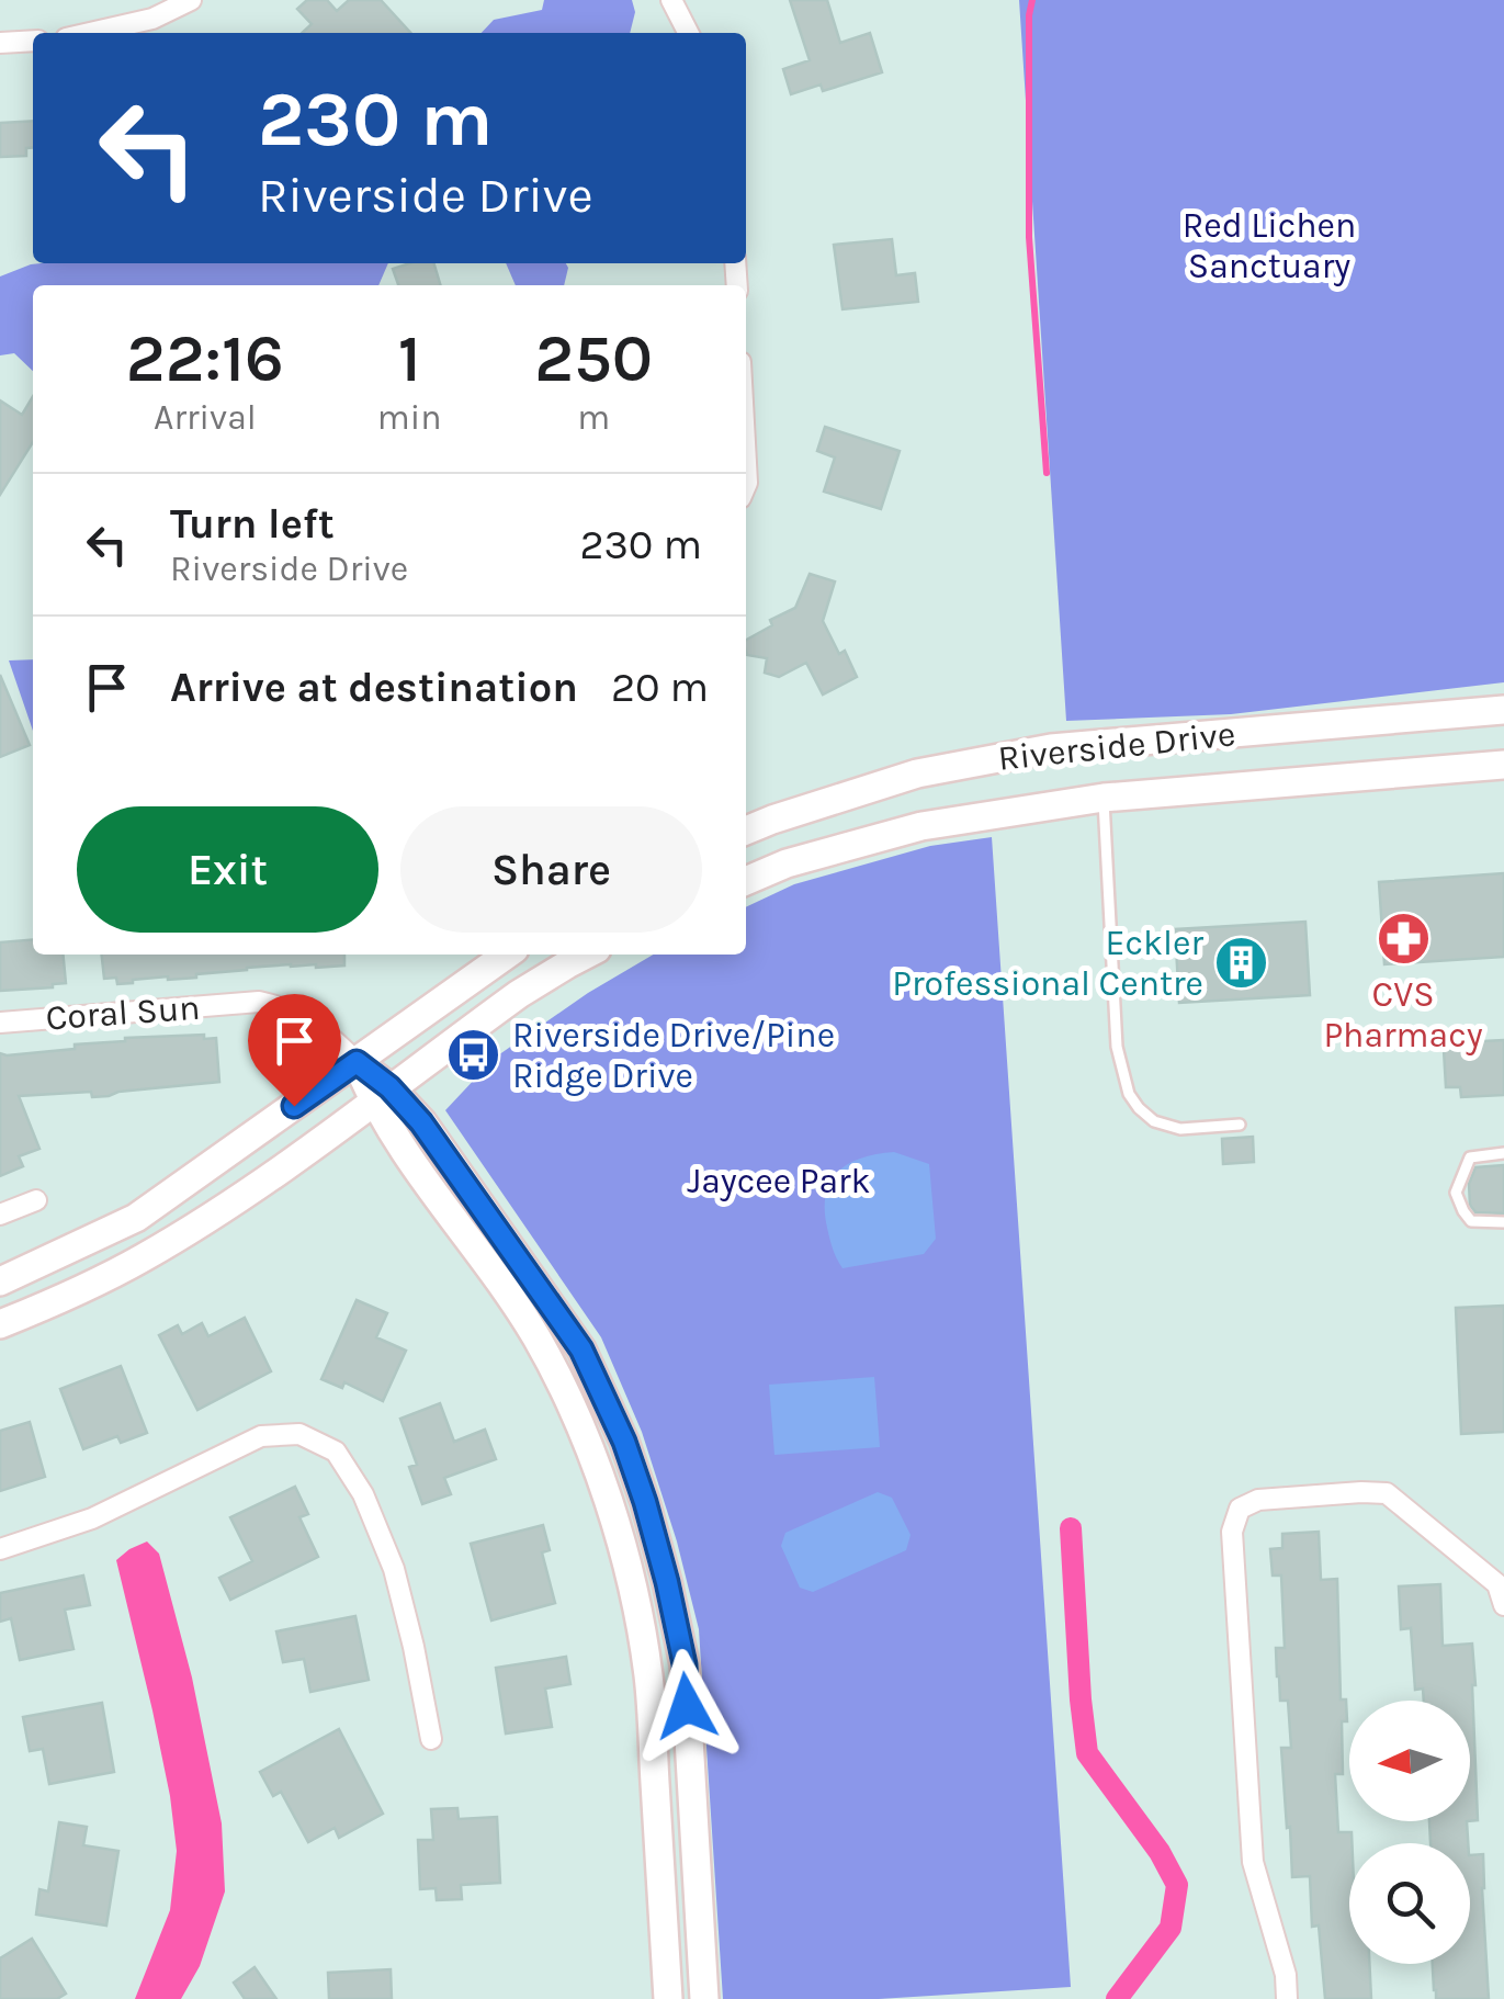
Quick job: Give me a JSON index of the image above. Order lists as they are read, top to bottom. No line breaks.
{"streets":{"street":["Riverside Drive","Coral Sun"]},"parks":["Red Lichen Sanctuary","Jaycee Park"],"places":{"pharmacy":["CVS Pharmacy"],"building":["Eckler Professional Centre"],"bus stop":["Riverside Drive/Pine Ridge Drive"]},"north":"left","page":{"turn":["230 m","Riverside Drive"],"eta":["22:16","Arrival","1","min","250","m"],"list":[{"name":"Turn left","note":"Riverside Drive","value":"230 m"},{"name":"Arrive at destination","value":"20 m"}],"buttons":["Exit","Share"]}}
